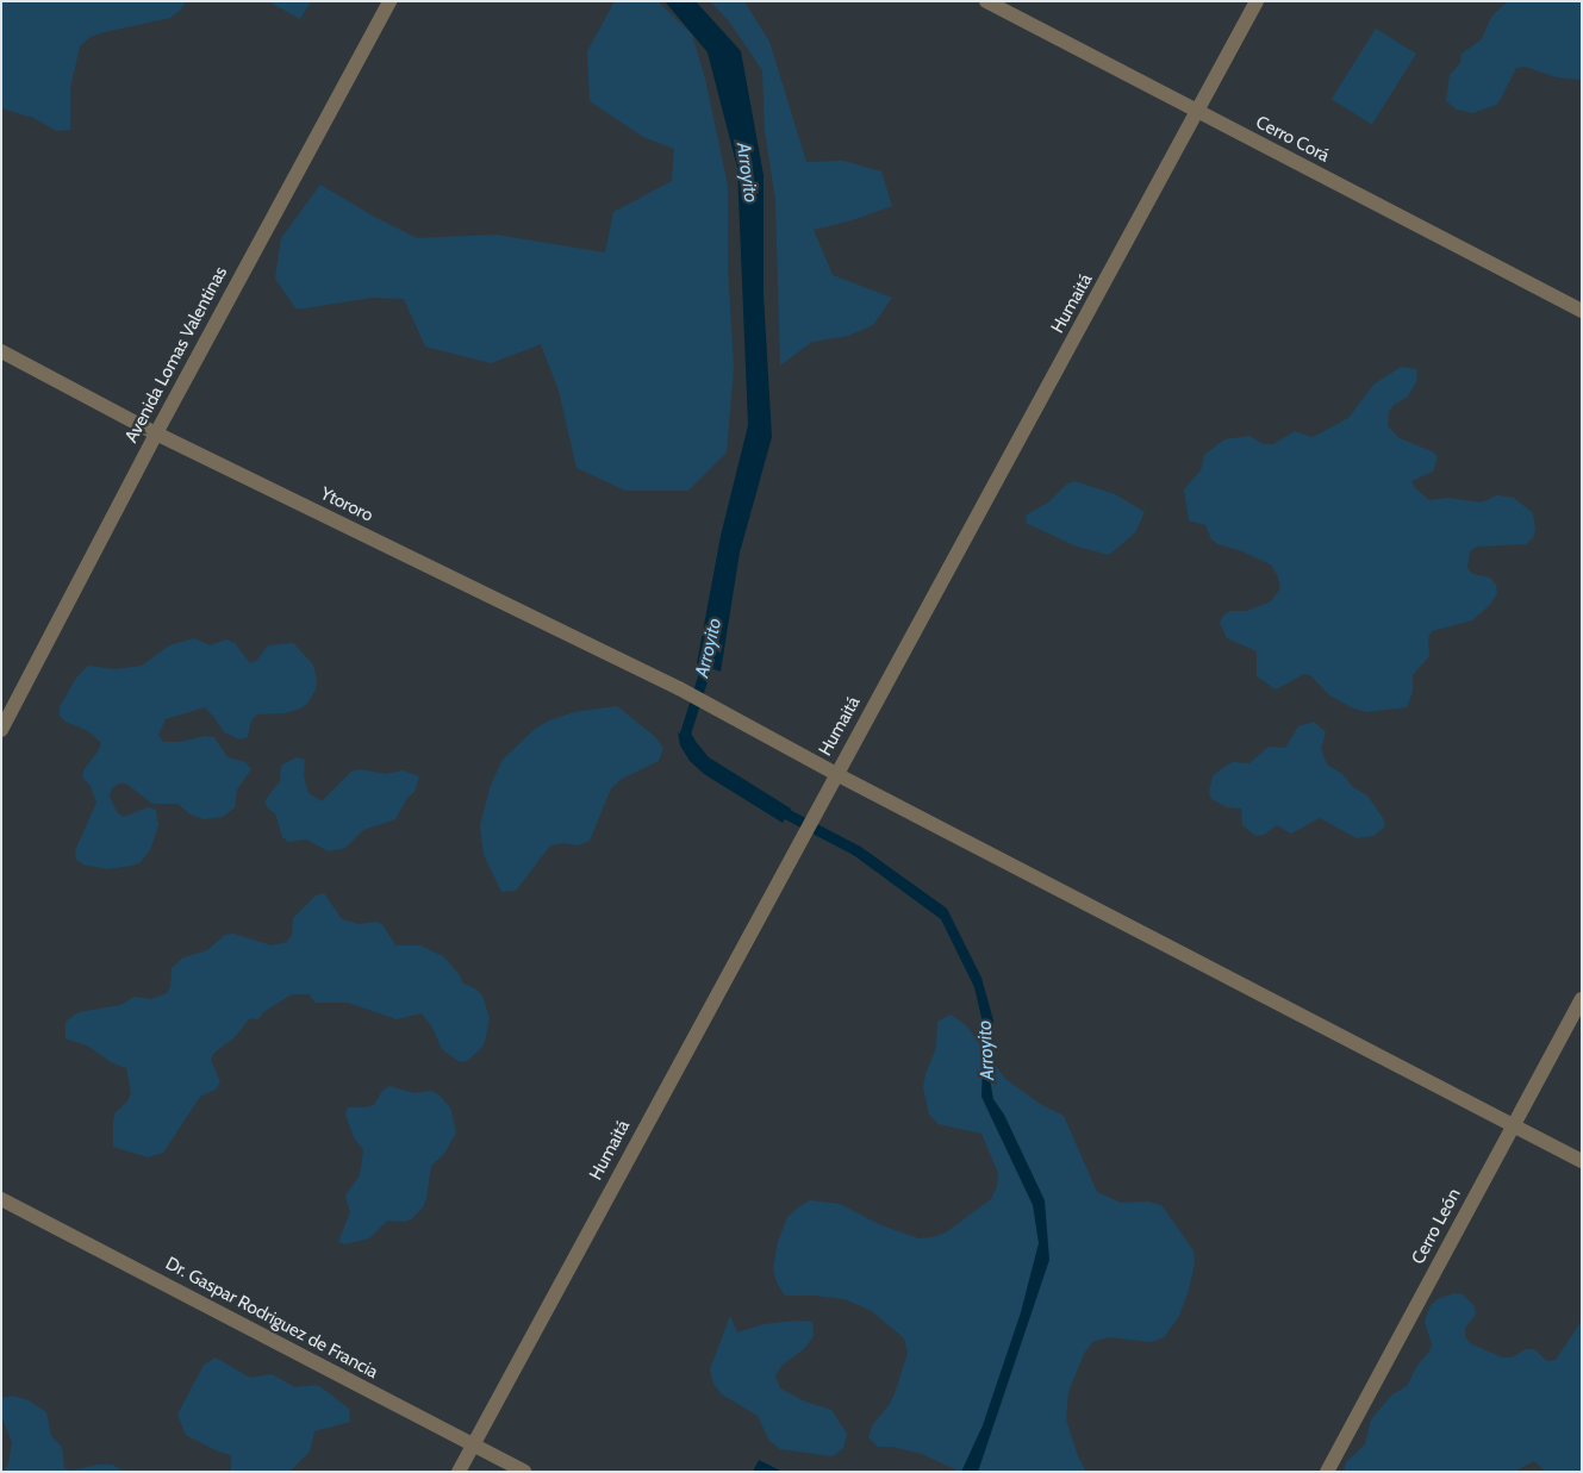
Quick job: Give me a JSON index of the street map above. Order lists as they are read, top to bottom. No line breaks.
{"streets":{"street":["Cerro Corá","Humaitá","Avenida Lomas Valentinas","Ytororo","Cerro León","Dr. Gaspar Rodriguez de Francia"]},"crossings":[["Cerro Corá","Humaitá"],["Humaitá","Ytororo"],["Humaitá","Dr. Gaspar Rodriguez de Francia"],["Avenida Lomas Valentinas","Ytororo"],["Ytororo","Cerro León"]],"water":["Arroyito"]}
